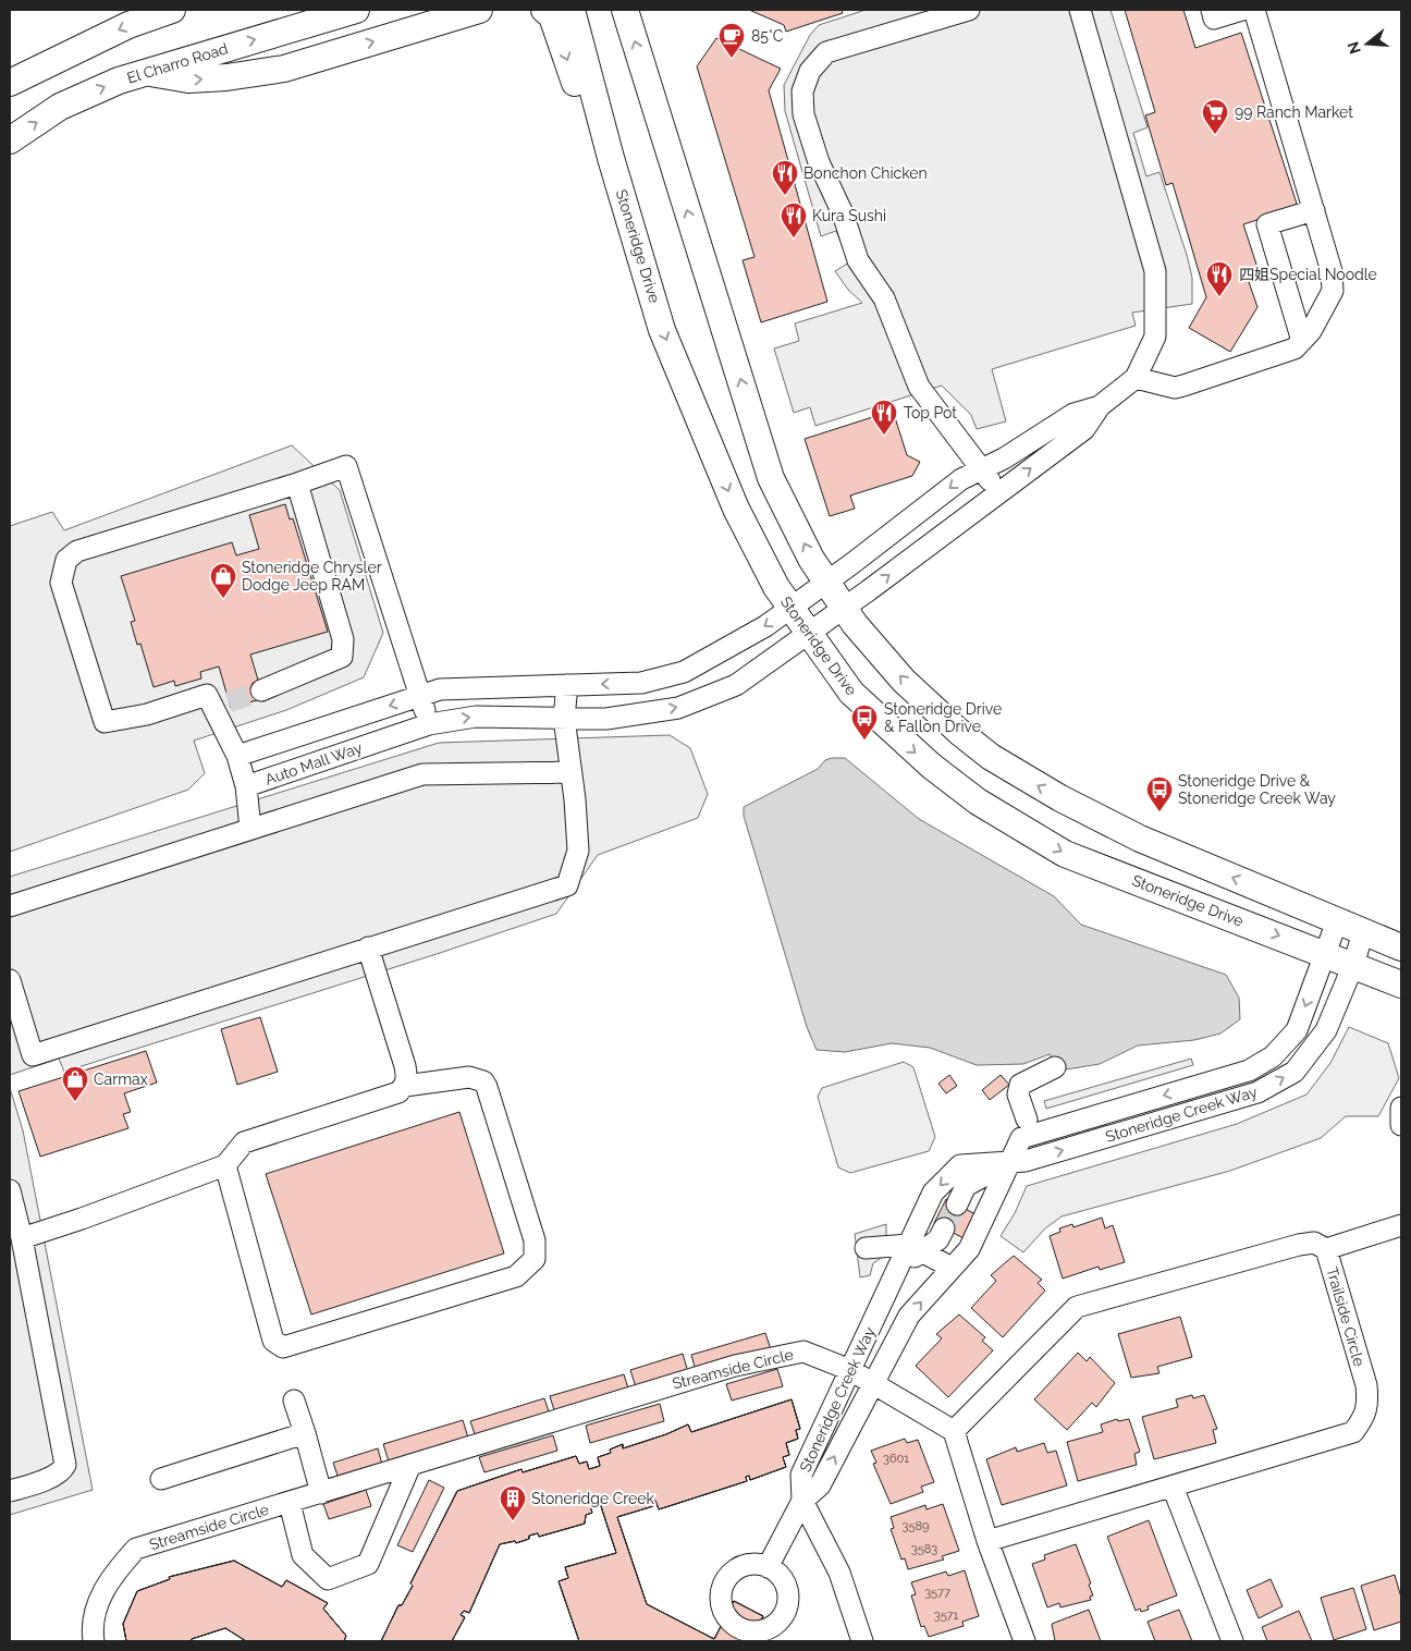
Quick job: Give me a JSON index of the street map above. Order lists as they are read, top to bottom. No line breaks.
{"streets":{"main road":["El Charro Road","Stoneridge Drive"],"street":["Auto Mall Way","Stoneridge Creek Way","Trailside Circle","Streamside Circle"]},"crossings":[["Stoneridge Drive","Auto Mall Way"],["Stoneridge Drive","Stoneridge Creek Way"],["Stoneridge Creek Way","Streamside Circle"],["Trailside Circle","Streamside Circle"]],"places":{"cafe":["85°C"],"supermarket":["99 Ranch Market"],"restaurant":["Bonchon Chicken","Kura Sushi","四姐Special Noodle","Top Pot"],"shop":["Stoneridge Chrysler Dodge Jeep RAM","Carmax"],"bus stop":["Stoneridge Drive & Fallon Drive","Stoneridge Drive & Stoneridge Creek Way"],"building":["Stoneridge Creek"]},"house_numbers":["3601","3589","3583","3577","3571"],"north":"left"}
